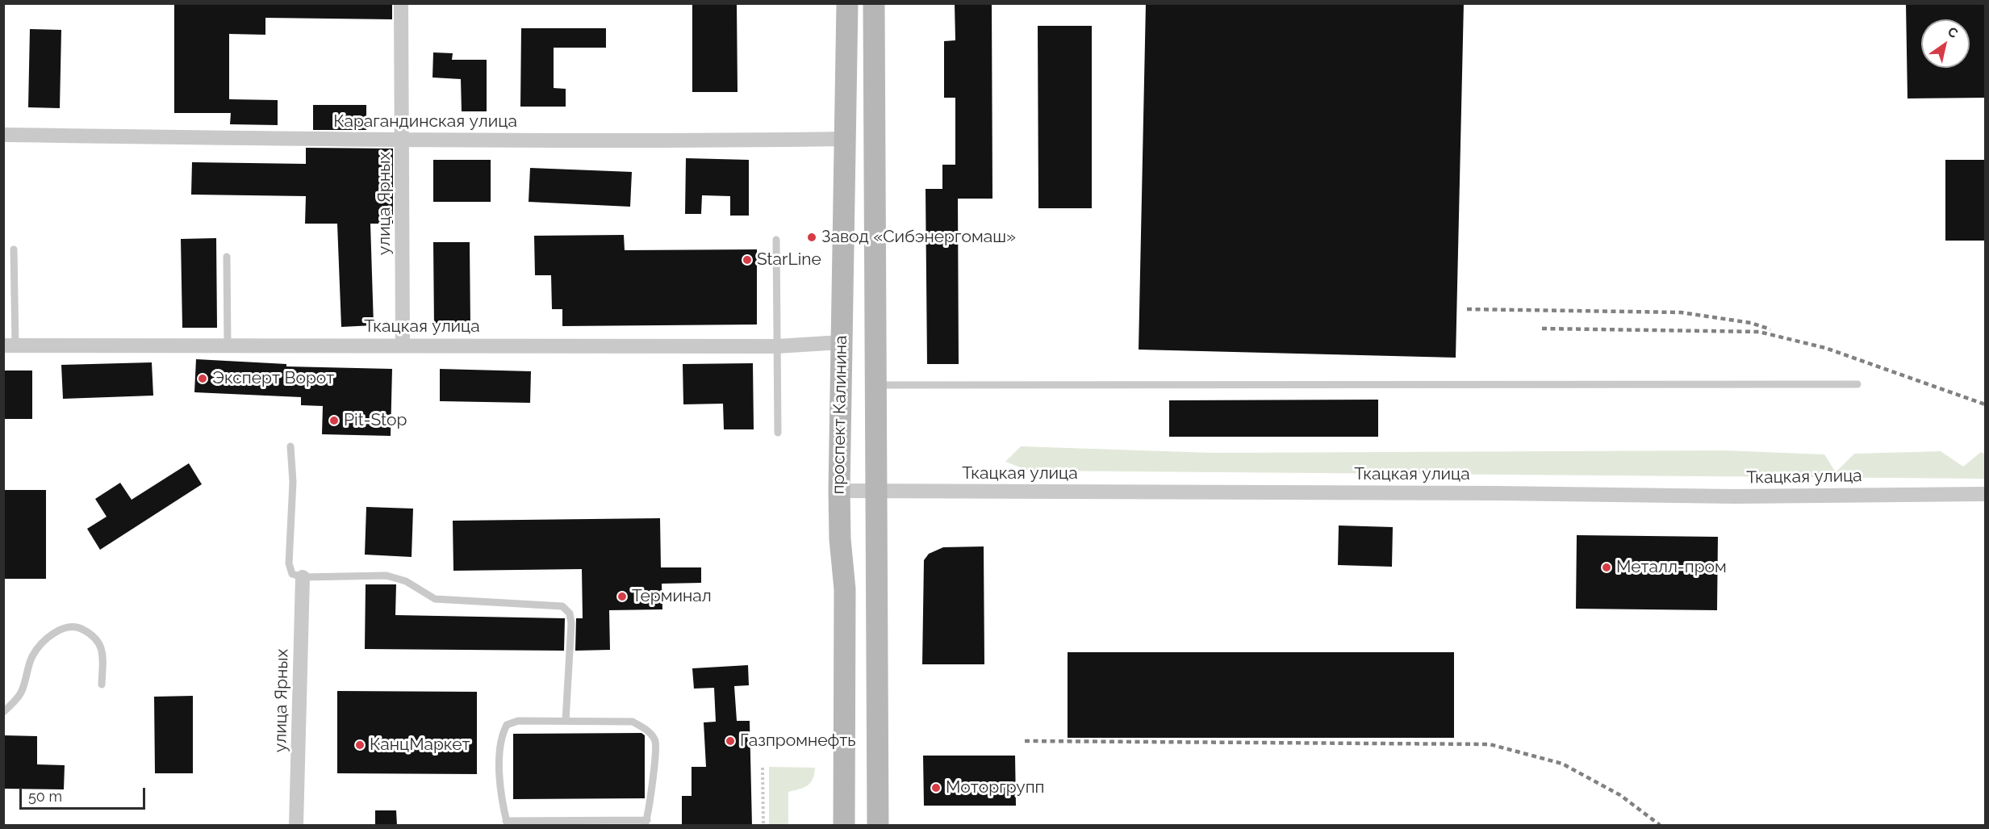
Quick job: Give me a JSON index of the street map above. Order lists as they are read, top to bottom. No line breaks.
{"streets":{"main road":["проспект Калинина"],"street":["Карагандинская улица","улица Ярных","Ткацкая улица"]},"crossings":[["Карагандинская улица","улица Ярных"],["Карагандинская улица","проспект Калинина"],["улица Ярных","Ткацкая улица"],["Ткацкая улица","проспект Калинина"]],"places":["Завод «Сибэнергомаш»","StarLine","Эксперт Ворот","Pit-Stop","Металл-пром","Терминал","Газпромнефть","КанцМаркет","Моторгрупп"],"scale_bar":"50 m","north":"top right"}
